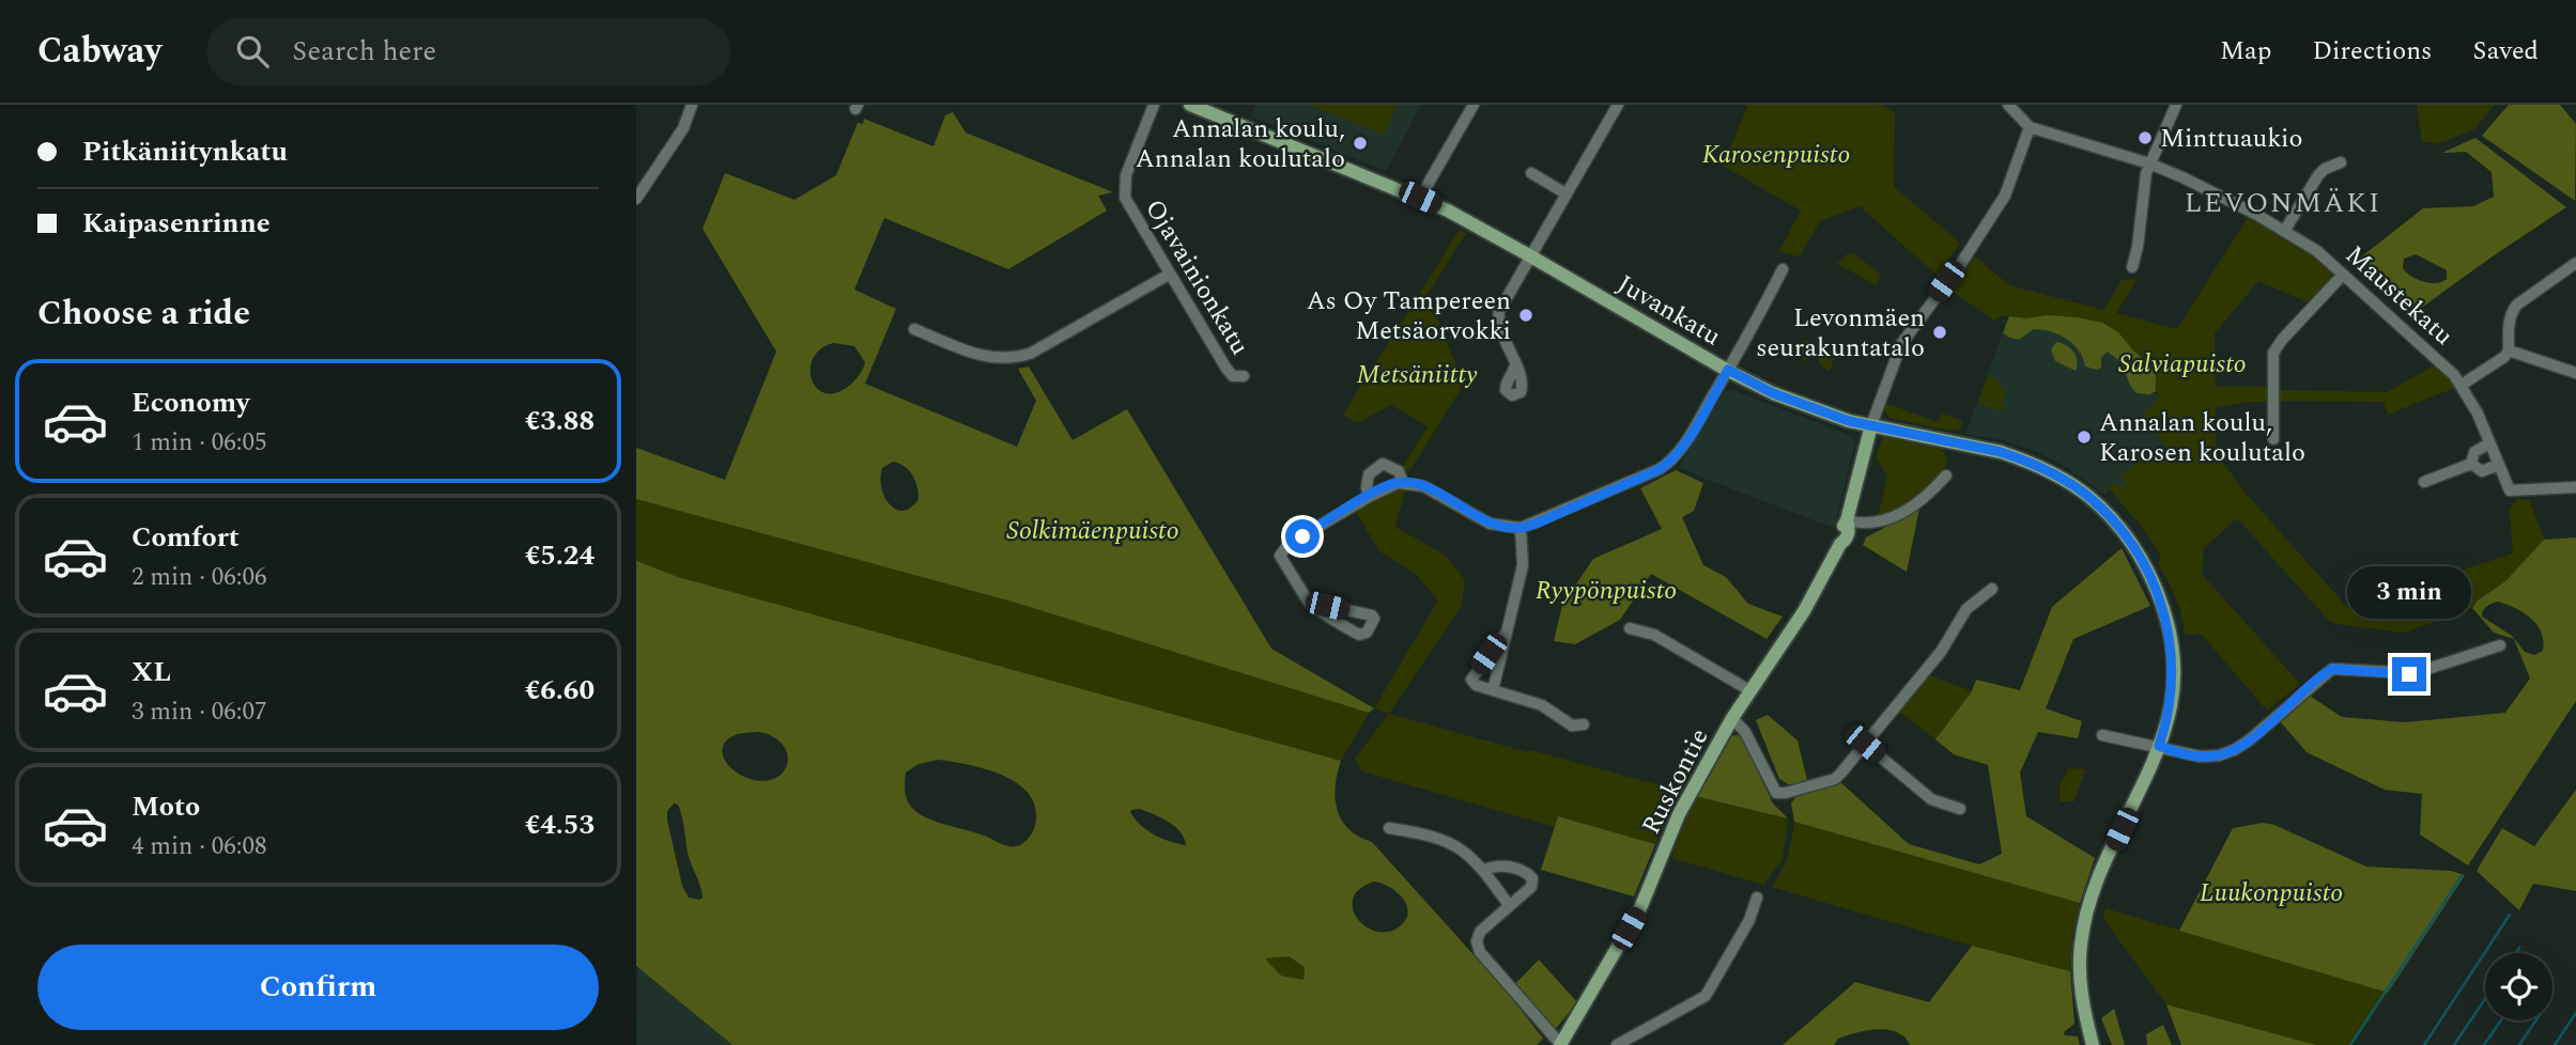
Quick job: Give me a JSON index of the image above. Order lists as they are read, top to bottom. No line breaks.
{"streets":{"main road":["Juvankatu","Ruskontie"],"street":["Ojavainionkatu","Maustekatu"]},"crossings":[["Juvankatu","Ruskontie"]],"districts":["LEVONMÄKI"],"parks":["Karosenpuisto","Salviapuisto","Metsäniitty","Solkimäenpuisto","Ryypönpuisto","Luukonpuisto"],"places":["Minttuaukio","Annalan koulu, Annalan koulutalo","As Oy Tampereen Metsäorvokki","Levonmäen seurakuntatalo","Annalan koulu, Karosen koulutalo"],"page":{"header":"Cabway","search":"Search here","nav":["Map","Directions","Saved"],"banner":["Pitkäniitynkatu","Kaipasenrinne"],"heading":"Choose a ride","list":[{"name":"Economy","note":"1 min · 06:05","value":"€3.88"},{"name":"Comfort","note":"2 min · 06:06","value":"€5.24"},{"name":"XL","note":"3 min · 06:07","value":"€6.60"},{"name":"Moto","note":"4 min · 06:08","value":"€4.53"}],"bubble":"3 min","buttons":"Confirm"}}
